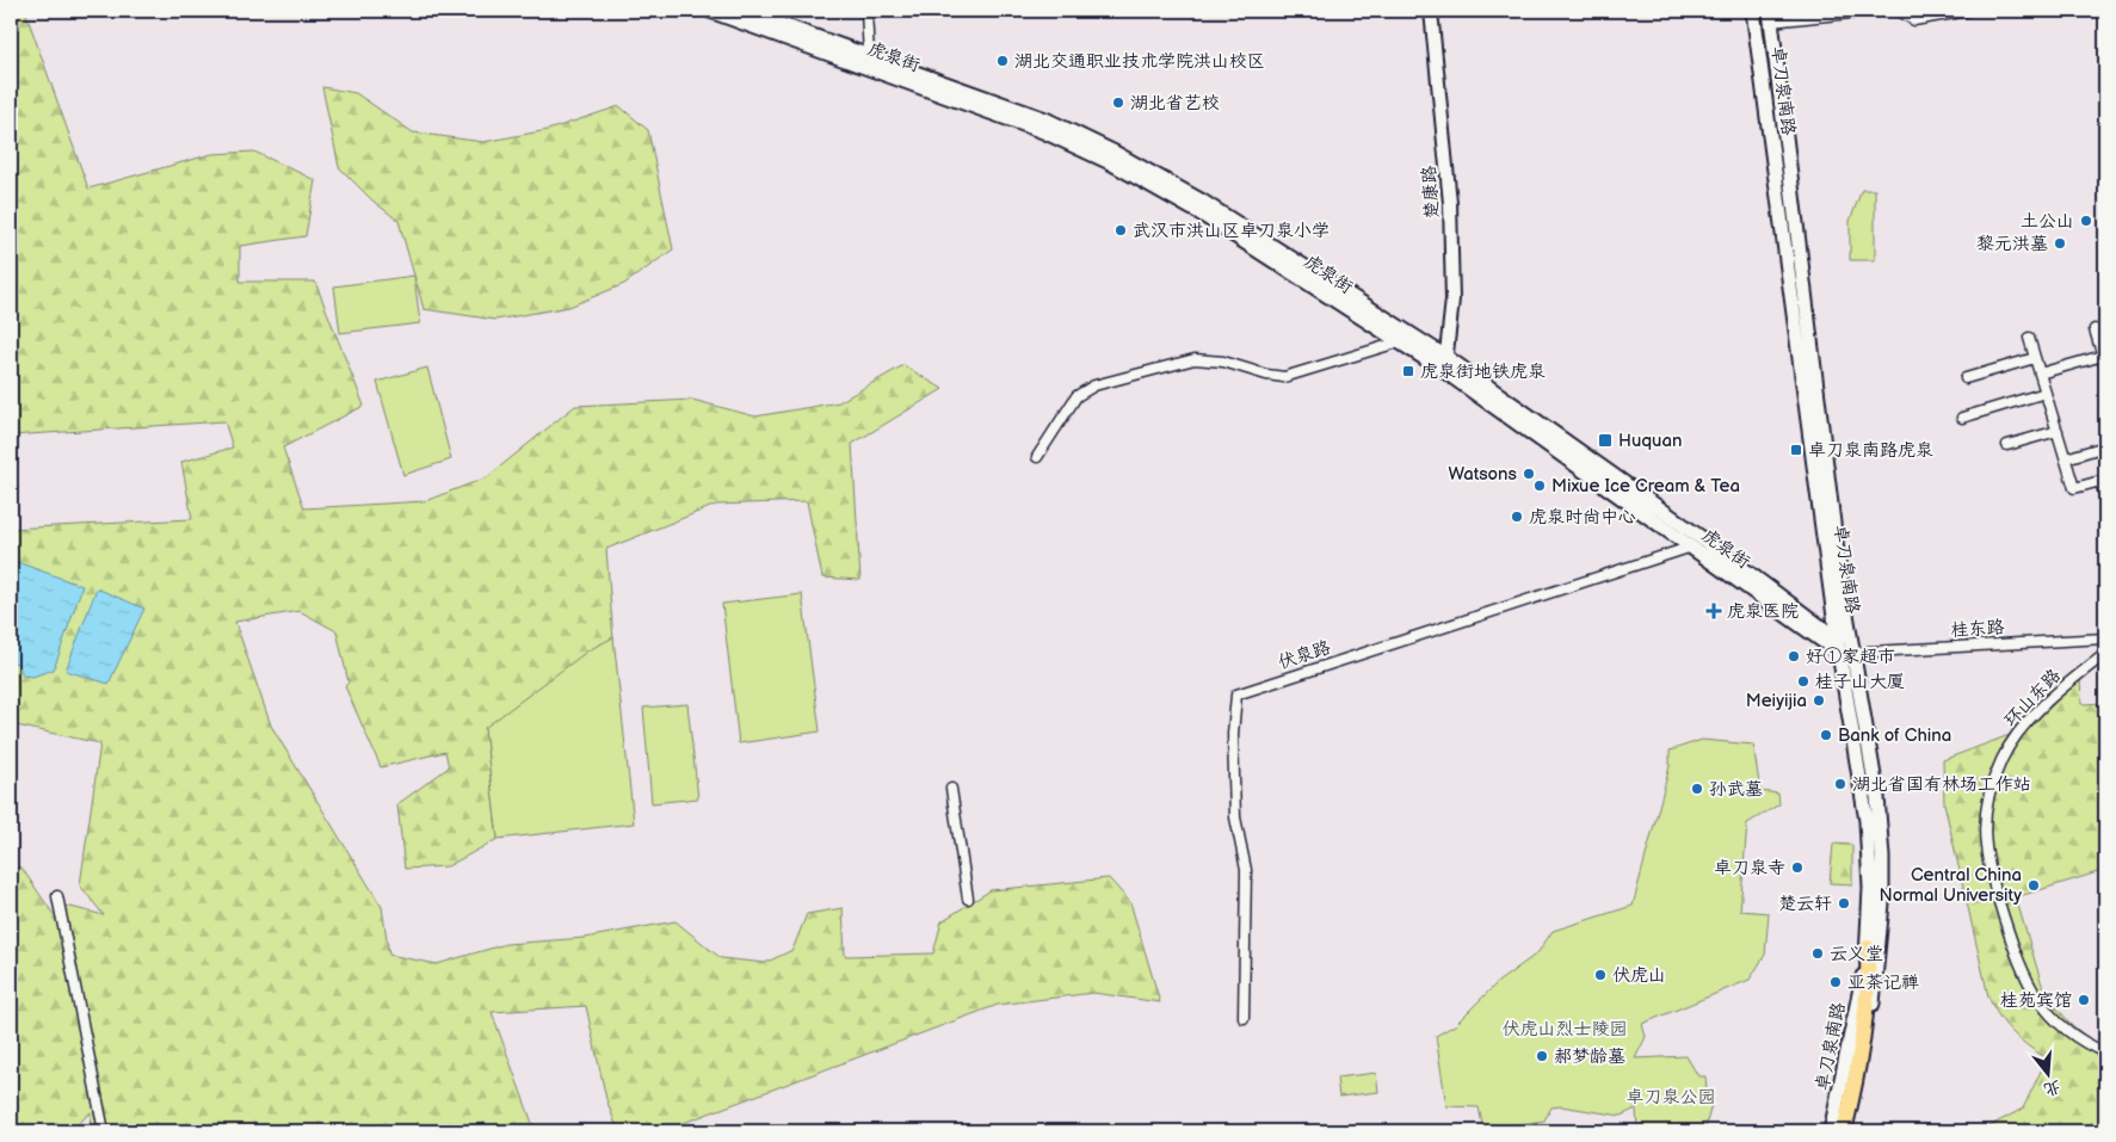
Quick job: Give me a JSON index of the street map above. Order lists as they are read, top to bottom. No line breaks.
{"streets":{"main road":["虎泉街","卓刀泉南路"],"street":["楚康路","桂东路","伏泉路","环山东路"]},"crossings":[["虎泉街","卓刀泉南路"],["虎泉街","楚康路"],["虎泉街","桂东路"],["虎泉街","伏泉路"],["卓刀泉南路","桂东路"]],"parks":["伏虎山烈士陵园","卓刀泉公园"],"places":{"other":["湖北交通职业技术学院洪山校区","湖北省艺校","土公山","武汉市洪山区卓刀泉小学","黎元洪墓","Watsons","Mixue Ice Cream & Tea","虎泉时尚中心","好①家超市","桂子山大厦","Meiyijia","Bank of China","湖北省国有林场工作站","孙武墓","卓刀泉寺","Central China Normal University","楚云轩","云义堂","伏虎山","亚茶记禅","桂苑宾馆","郝梦龄墓"],"transit":["虎泉街地铁虎泉","Huquan","卓刀泉南路虎泉"],"health":["虎泉医院"]},"north":"bottom"}
